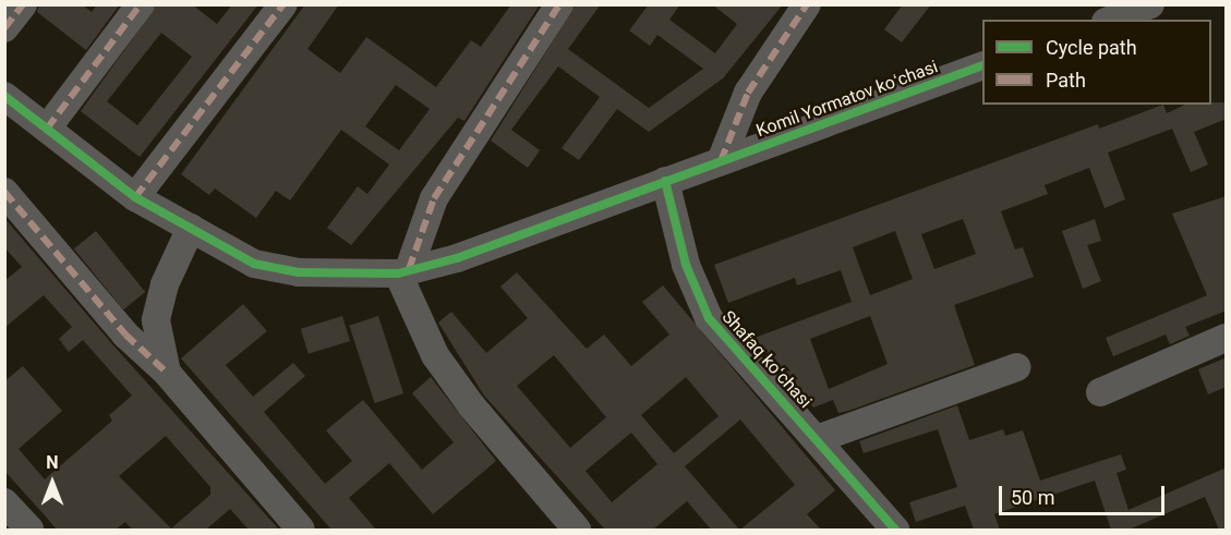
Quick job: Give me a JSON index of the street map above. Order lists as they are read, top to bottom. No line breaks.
{"streets":{"street":["Komil Yormatov koʻchasi","Shafaq koʻchasi"]},"crossings":[["Komil Yormatov koʻchasi","Shafaq koʻchasi"]],"legend":["Cycle path","Path"],"scale_bar":"50 m","north":"top"}
